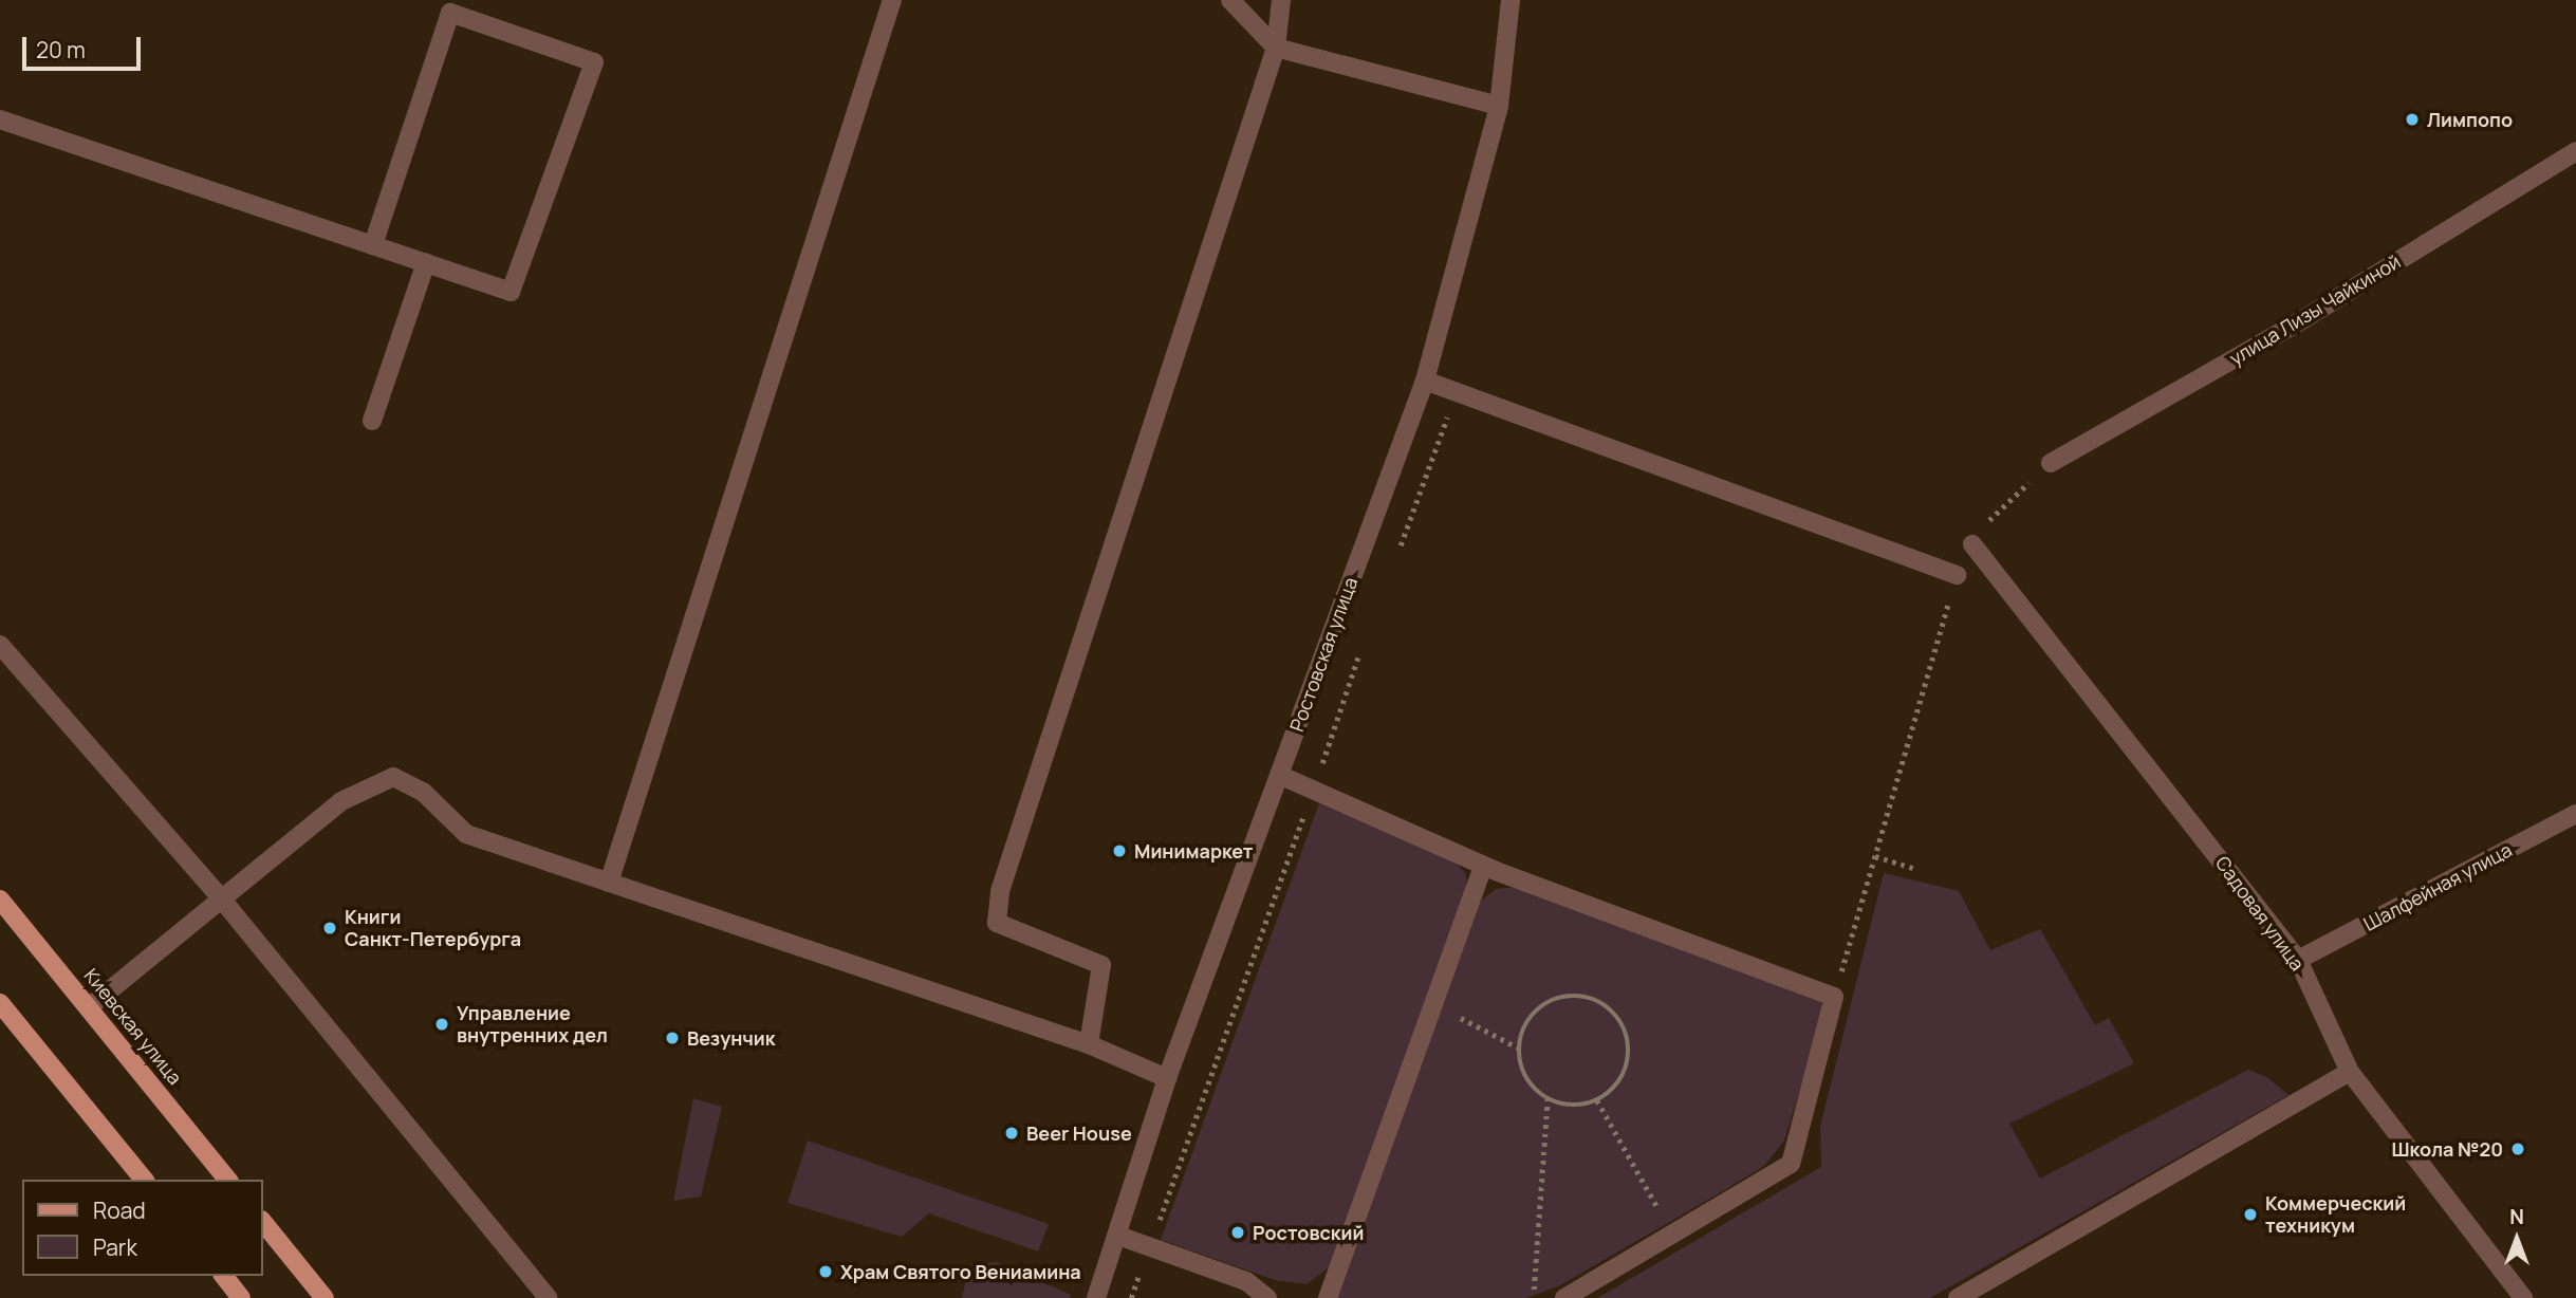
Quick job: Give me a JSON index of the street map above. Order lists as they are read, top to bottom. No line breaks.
{"streets":{"main road":["Киевская улица"],"street":["улица Лизы Чайкиной","Ростовская улица","Шалфейная улица","Садовая улица"]},"crossings":[["Шалфейная улица","Садовая улица"]],"places":["Лимпопо","Минимаркет","Книги Санкт-Петербурга","Управление внутренних дел","Везунчик","Beer House","Школа №20","Коммерческий техникум","Ростовский","Храм Святого Вениамина"],"legend":["Road","Park"],"scale_bar":"20 m","north":"top"}
